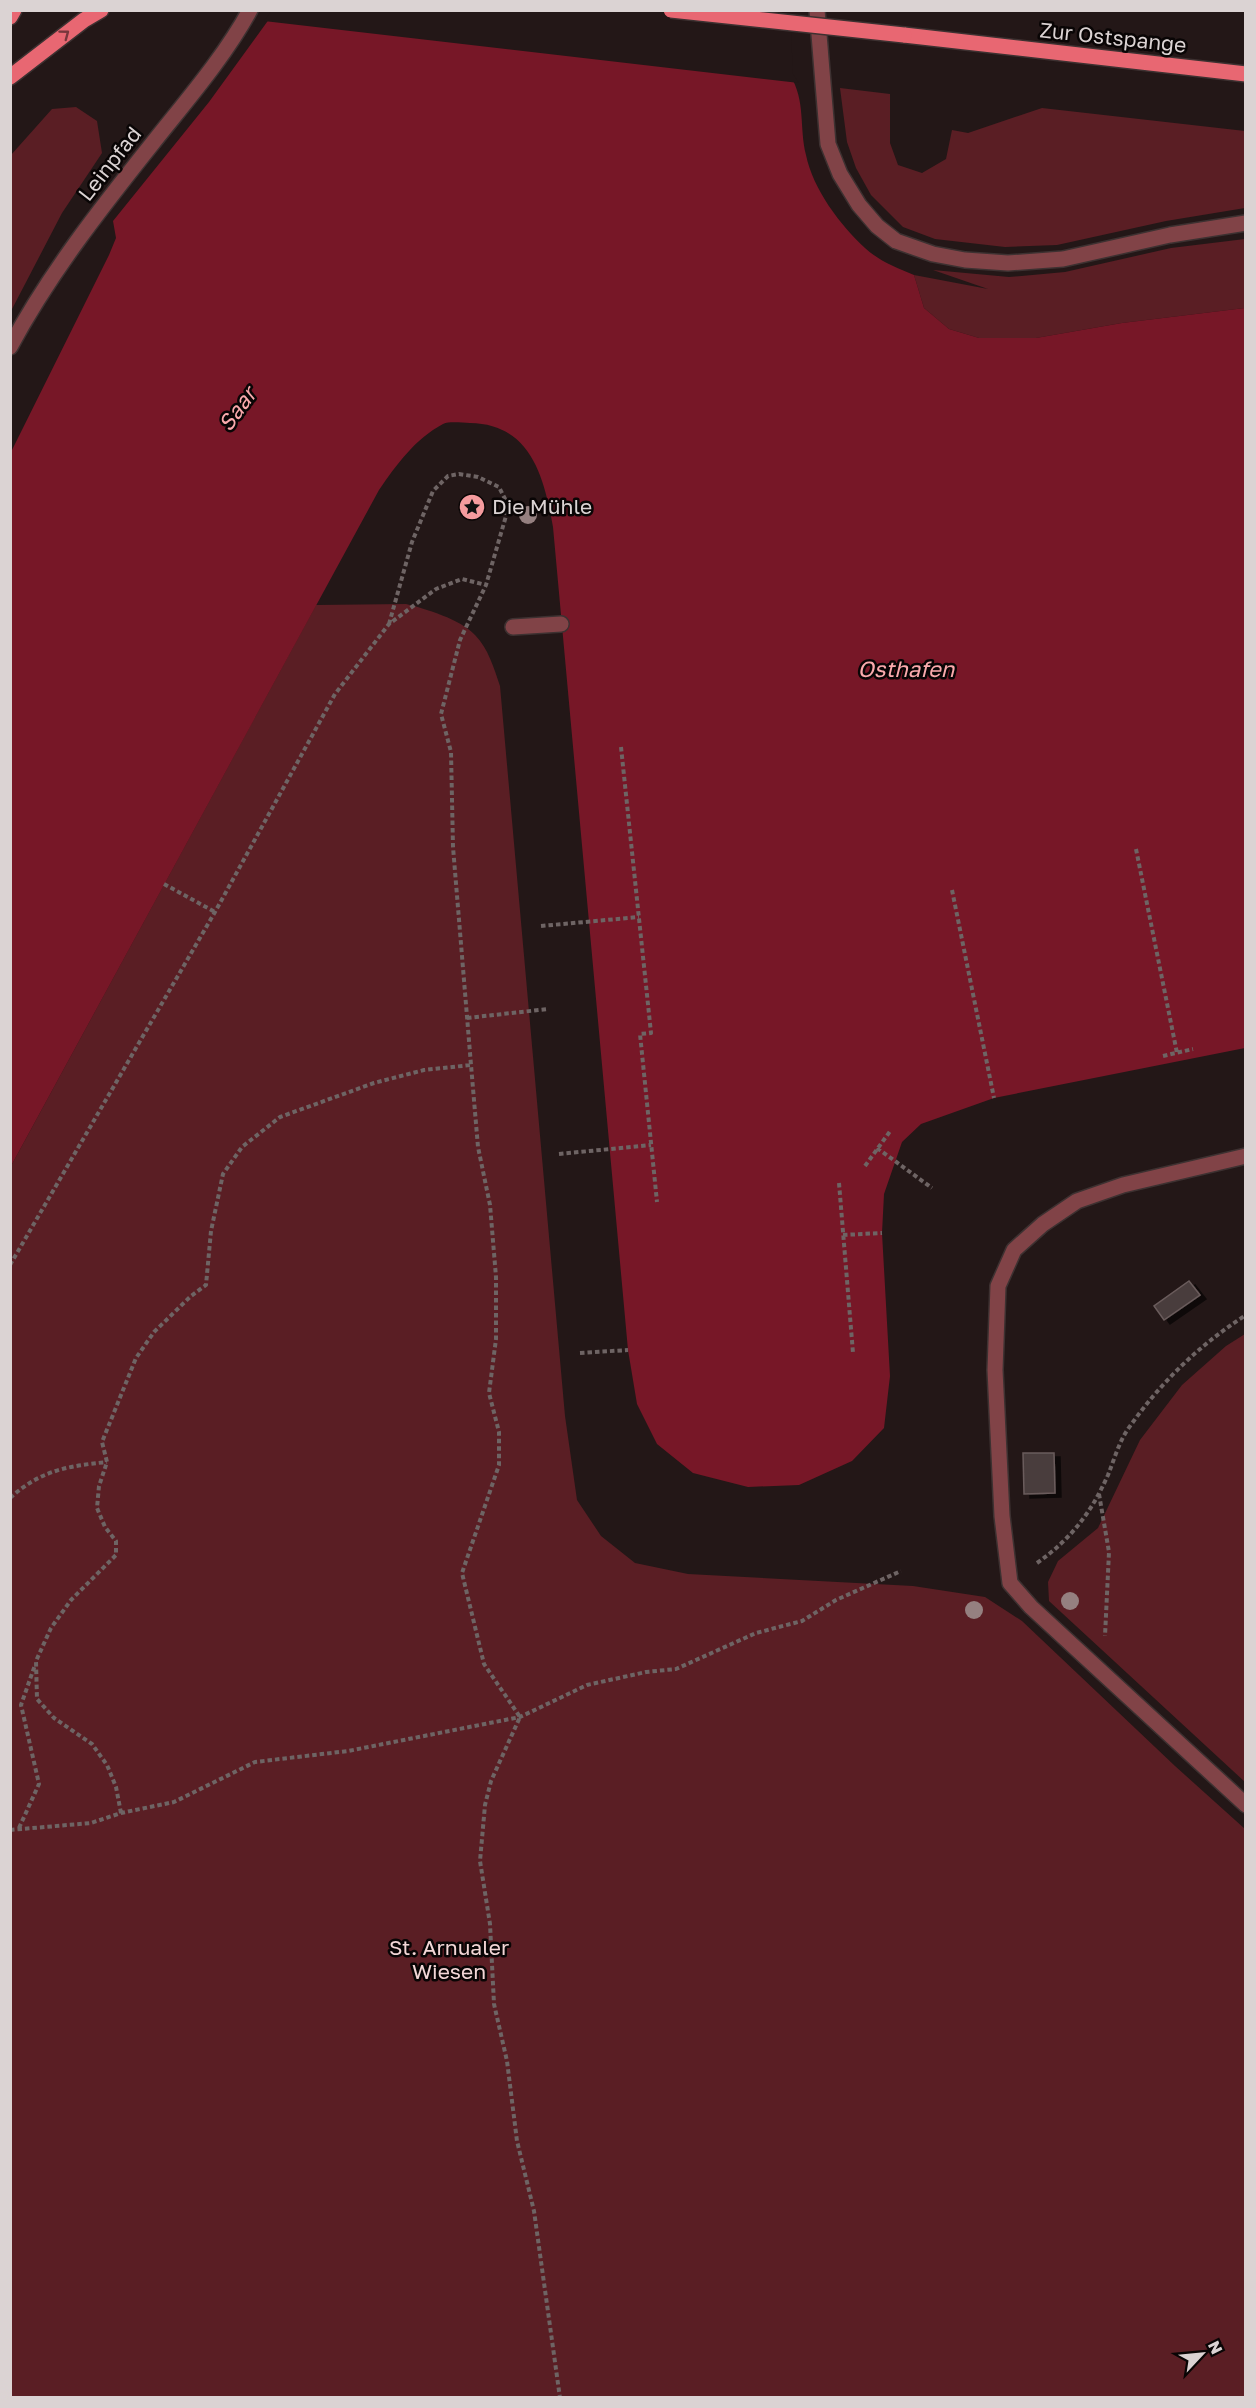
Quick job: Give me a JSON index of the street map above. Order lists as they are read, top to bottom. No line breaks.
{"streets":{"main road":["Zur Ostspange"],"lane":["Leinpfad"]},"water":["Saar","Osthafen"],"parks":["St. Arnualer Wiesen"],"places":{"place":["Die Mühle"]},"north":"top right"}
